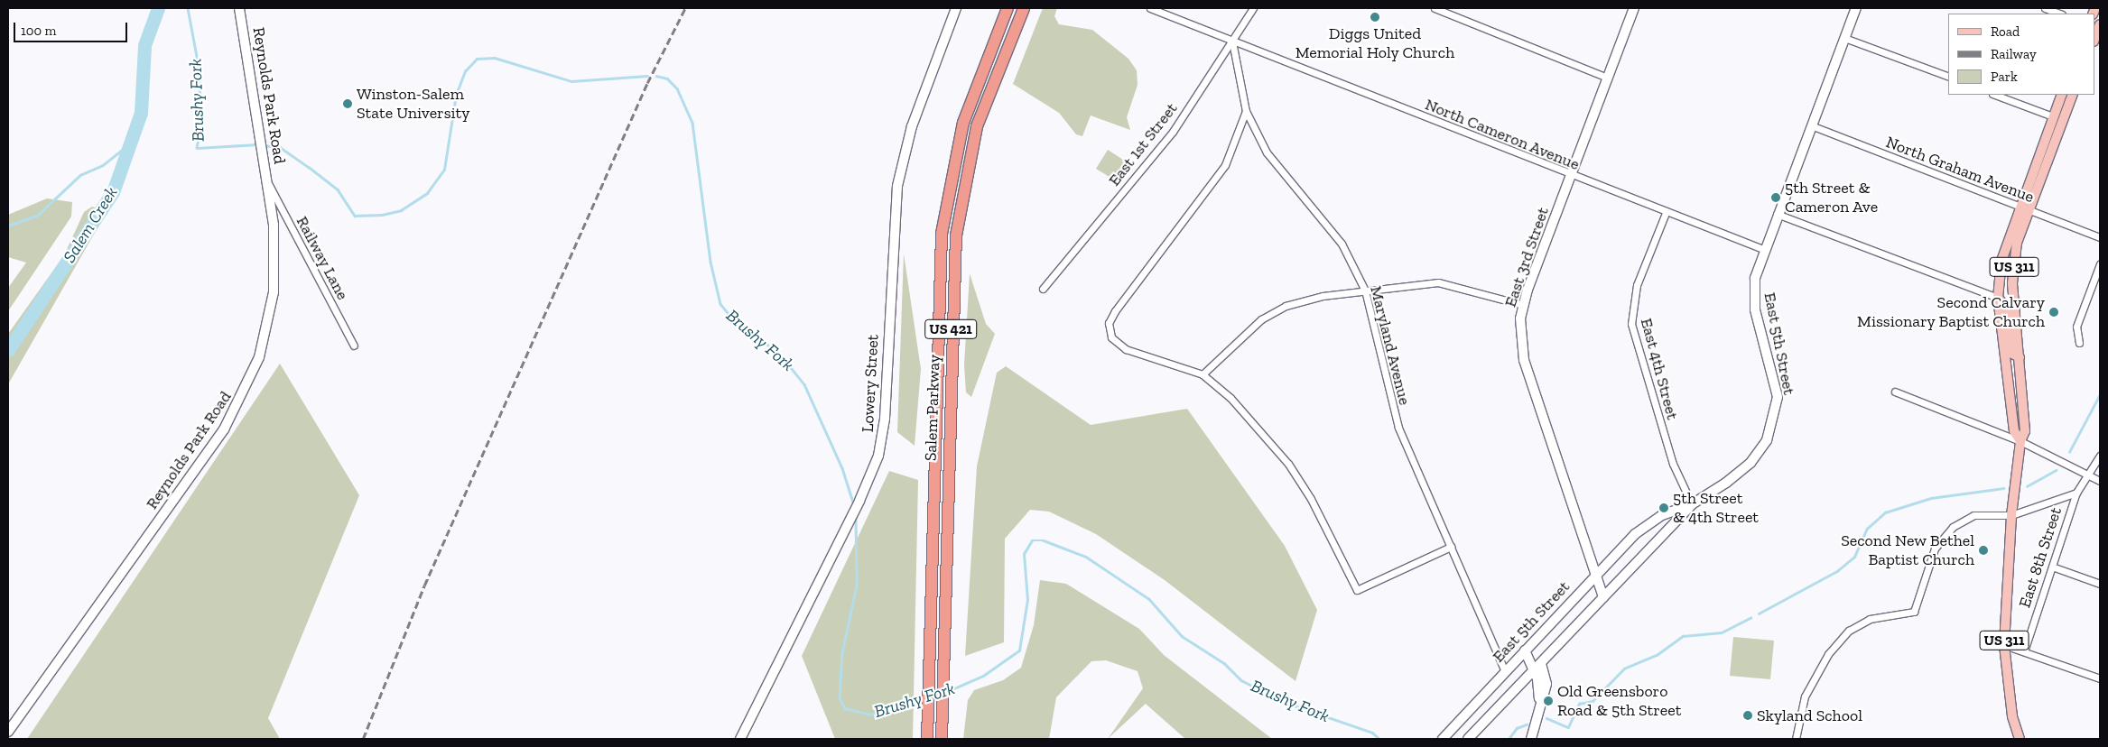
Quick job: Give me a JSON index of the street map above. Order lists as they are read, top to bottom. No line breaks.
{"streets":{"highway":["US 421","Salem Parkway"],"main road":["Reynolds Park Road","East 3rd Street","US 311","East 5th Street","Lowery Street"],"street":["North Cameron Avenue","East 1st Street","North Graham Avenue","Railway Lane","Maryland Avenue","East 4th Street","East 8th Street"]},"crossings":[["Reynolds Park Road","Railway Lane"],["North Cameron Avenue","East 1st Street"],["North Cameron Avenue","East 3rd Street"],["North Cameron Avenue","East 5th Street"],["North Cameron Avenue","Maryland Avenue"],["North Cameron Avenue","East 4th Street"],["East 1st Street","Maryland Avenue"],["North Graham Avenue","US 311"],["North Graham Avenue","East 5th Street"],["East 3rd Street","East 5th Street"],["East 5th Street","Maryland Avenue"],["East 5th Street","East 4th Street"]],"water":["Brushy Fork","Salem Creek"],"places":["Diggs United Memorial Holy Church","Winston-Salem State University","5th Street & Cameron Ave","Second Calvary Missionary Baptist Church","5th Street & 4th Street","Second New Bethel Baptist Church","Old Greensboro Road & 5th Street","Skyland School"],"legend":["Road","Railway","Park"],"scale_bar":"100 m"}
